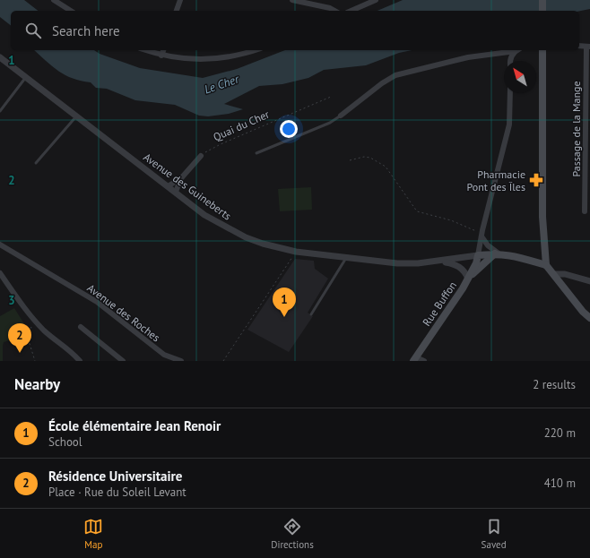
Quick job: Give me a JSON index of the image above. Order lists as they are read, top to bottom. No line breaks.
{"streets":{"main road":["Rue Buffon"],"street":["Passage de la Mange","Avenue des Guineberts","Avenue des Roches"],"path":["Quai du Cher"]},"crossings":[["Avenue des Guineberts","Rue Buffon"]],"water":["Le Cher"],"places":{"pharmacy":["Pharmacie Pont des Îles"]},"north":"top left","page":{"search":"Search here","pins":["1","2"],"heading":["Nearby","2 results"],"list":[{"mark":"1","name":"École élémentaire Jean Renoir","note":"School","value":"220 m"},{"mark":"2","name":"Résidence Universitaire","note":"Place · Rue du Soleil Levant","value":"410 m"}],"nav":["Map","Directions","Saved"]},"grid":{"rows":["1","2","3"]}}
